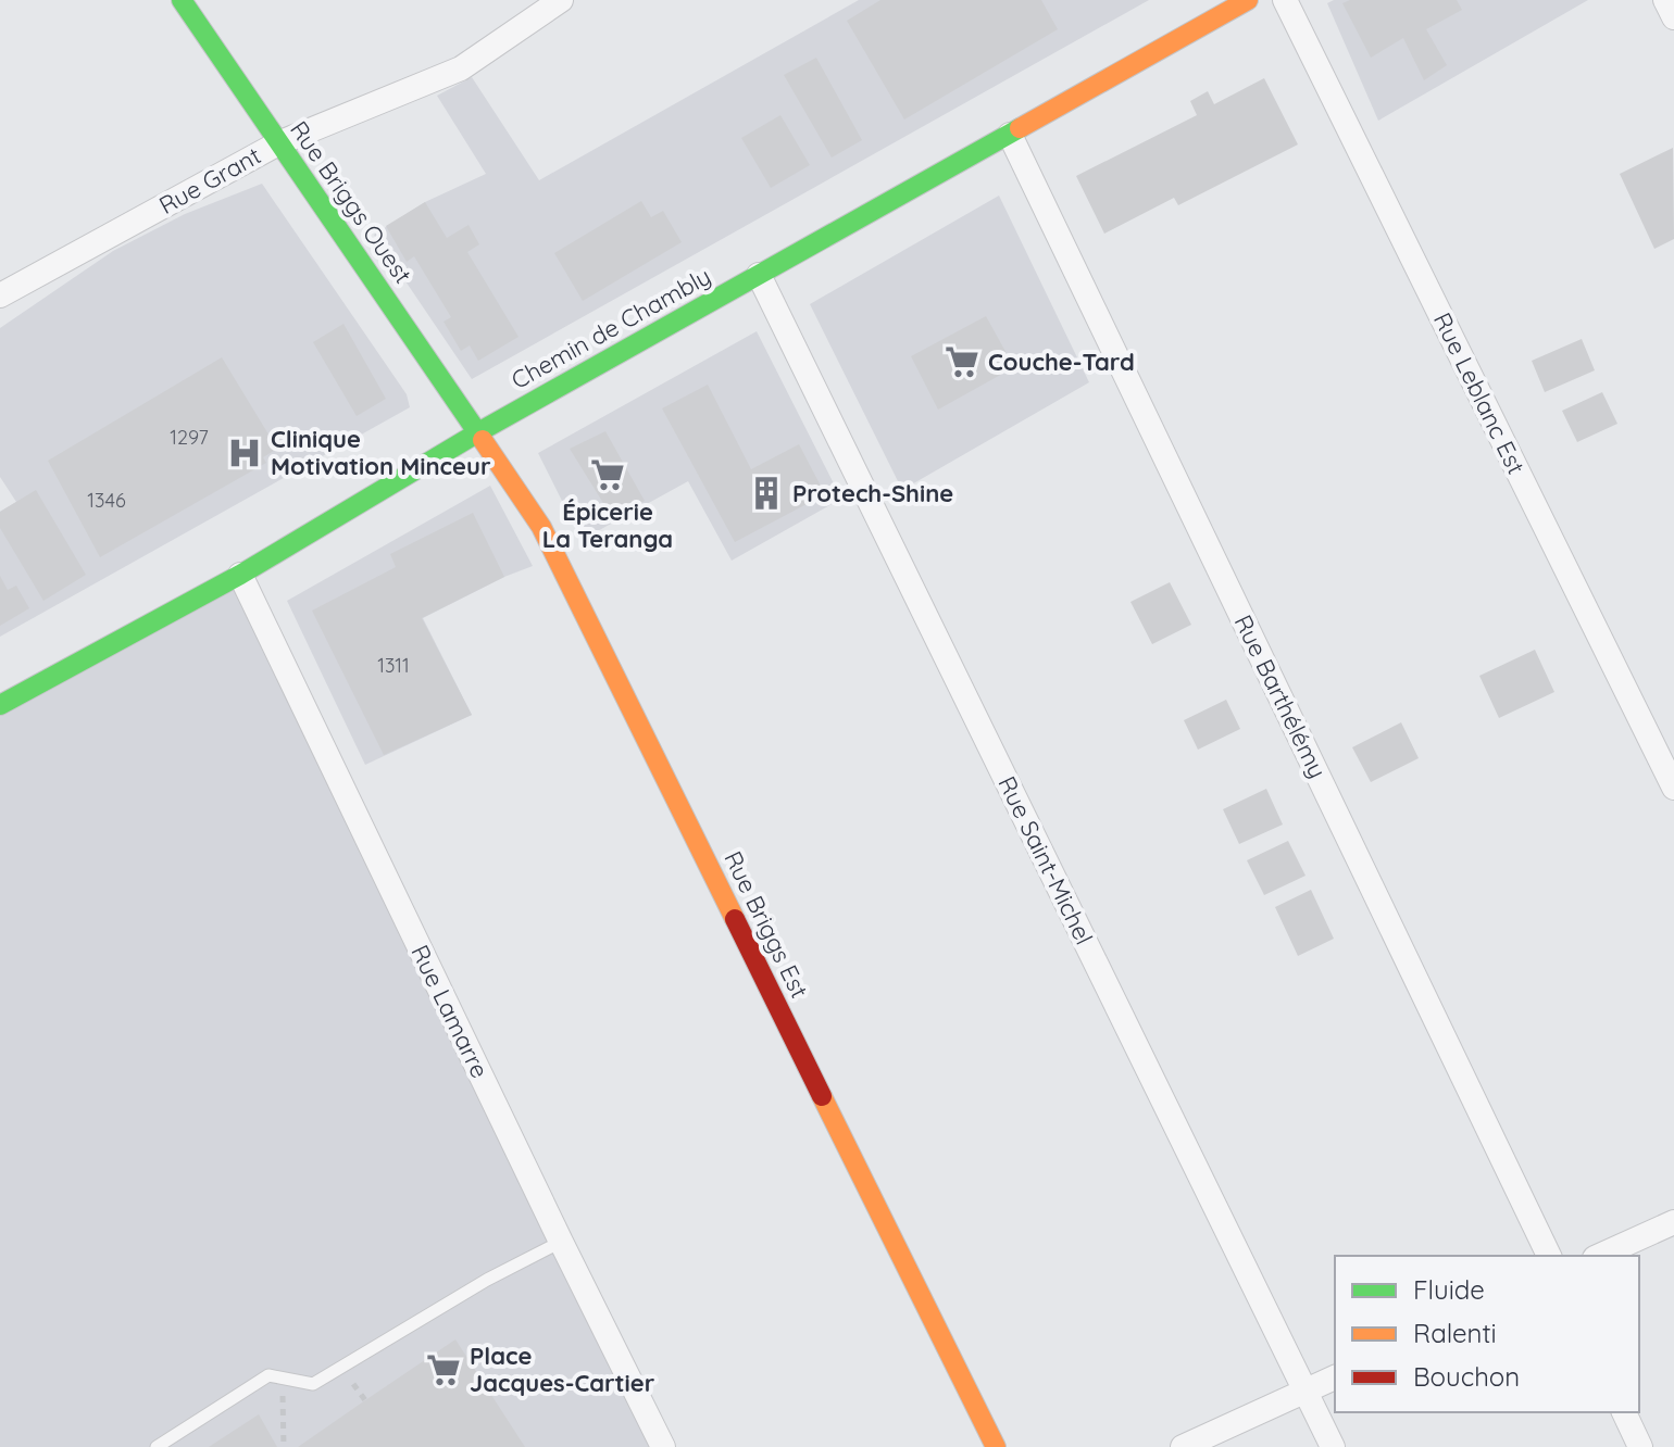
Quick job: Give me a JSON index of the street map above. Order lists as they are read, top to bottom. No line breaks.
{"streets":{"street":["Rue Grant","Rue Briggs Ouest","Chemin de Chambly","Rue Leblanc Est","Rue Barthélémy","Rue Saint-Michel","Rue Briggs Est","Rue Lamarre"]},"crossings":[["Rue Grant","Rue Briggs Ouest"],["Rue Briggs Ouest","Chemin de Chambly"],["Rue Briggs Ouest","Rue Briggs Est"],["Chemin de Chambly","Rue Barthélémy"],["Chemin de Chambly","Rue Saint-Michel"],["Chemin de Chambly","Rue Briggs Est"],["Chemin de Chambly","Rue Lamarre"]],"places":{"supermarket":["Couche-Tard","Épicerie La Teranga","Place Jacques-Cartier"],"hospital":["Clinique Motivation Minceur"],"building":["Protech-Shine"]},"house_numbers":["1297","1346","1311"],"legend":["Fluide","Ralenti","Bouchon"]}
